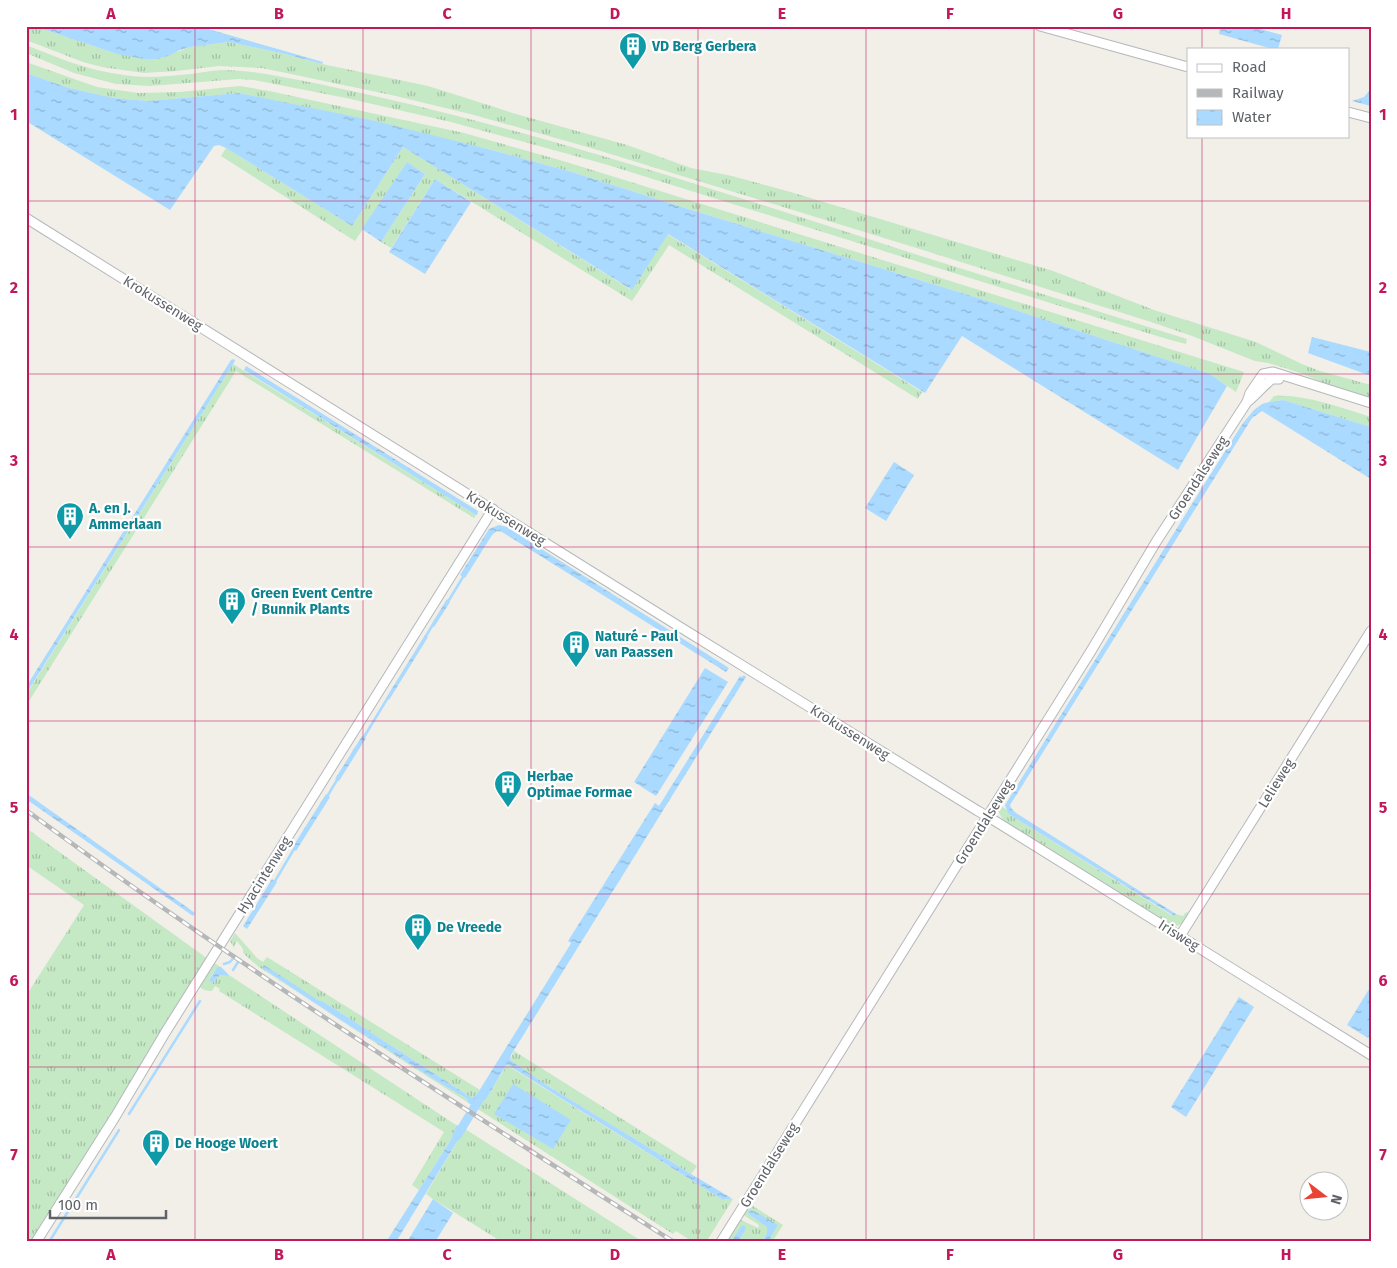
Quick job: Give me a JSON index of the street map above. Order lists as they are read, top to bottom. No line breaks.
{"streets":{"street":["Krokussenweg","Groendalseweg","Lelieweg","Hyacintenweg","Irisweg"]},"crossings":[["Krokussenweg","Groendalseweg"],["Krokussenweg","Hyacintenweg"],["Krokussenweg","Irisweg"],["Groendalseweg","Irisweg"],["Lelieweg","Irisweg"]],"places":{"building":["VD Berg Gerbera","A. en J. Ammerlaan","Green Event Centre / Bunnik Plants","Naturé - Paul van Paassen","Herbae Optimae Formae","De Vreede","De Hooge Woert"]},"legend":["Road","Railway","Water"],"scale_bar":"100 m","north":"right","grid":{"columns":["A","B","C","D","E","F","G","H"],"rows":["1","2","3","4","5","6","7"]}}
